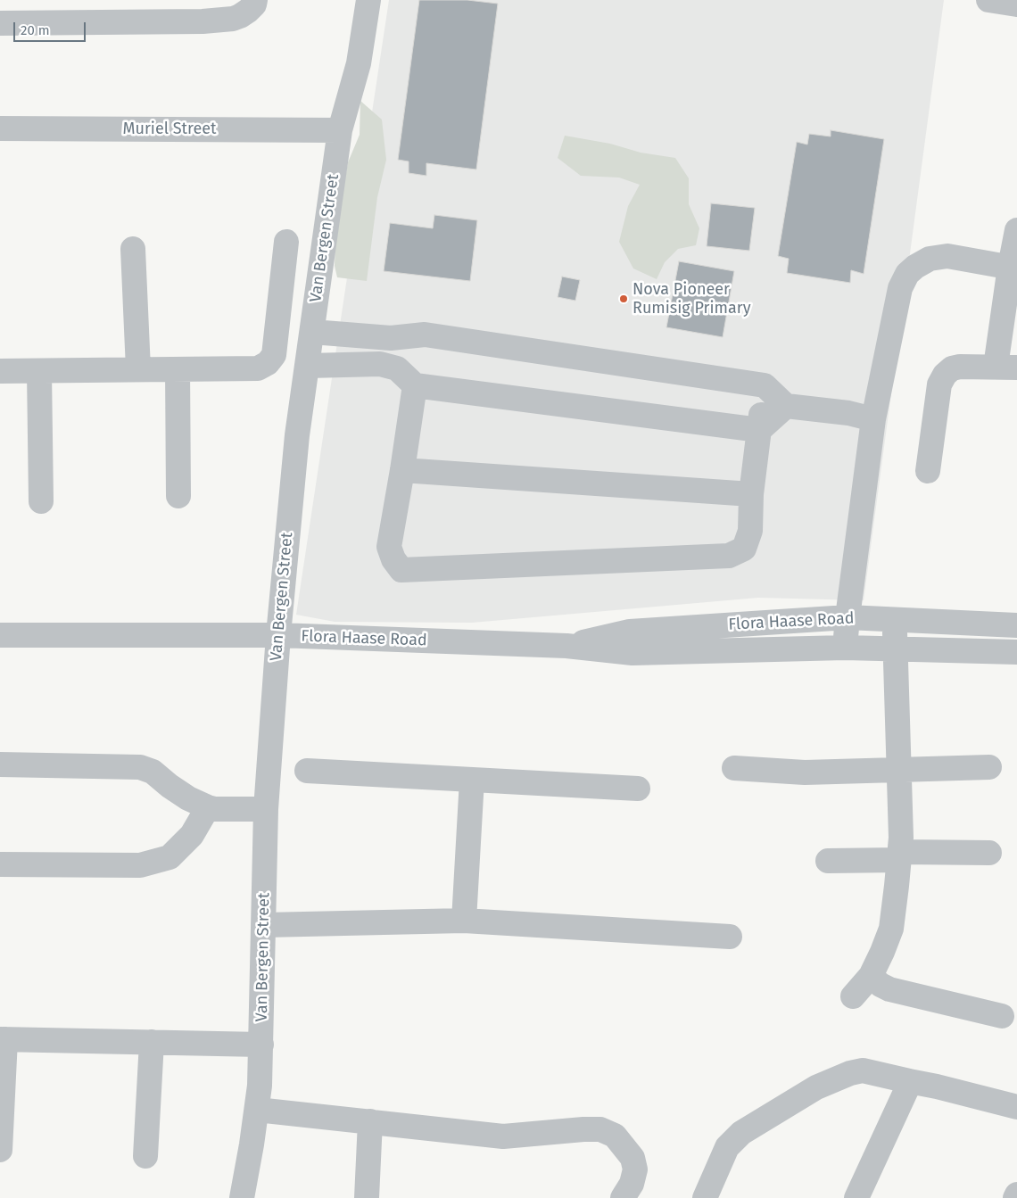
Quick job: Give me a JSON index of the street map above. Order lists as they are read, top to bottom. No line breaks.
{"streets":{"street":["Muriel Street","Van Bergen Street","Flora Haase Road"]},"crossings":[["Muriel Street","Van Bergen Street"],["Van Bergen Street","Flora Haase Road"]],"places":["Nova Pioneer Rumisig Primary"],"scale_bar":"20 m"}
